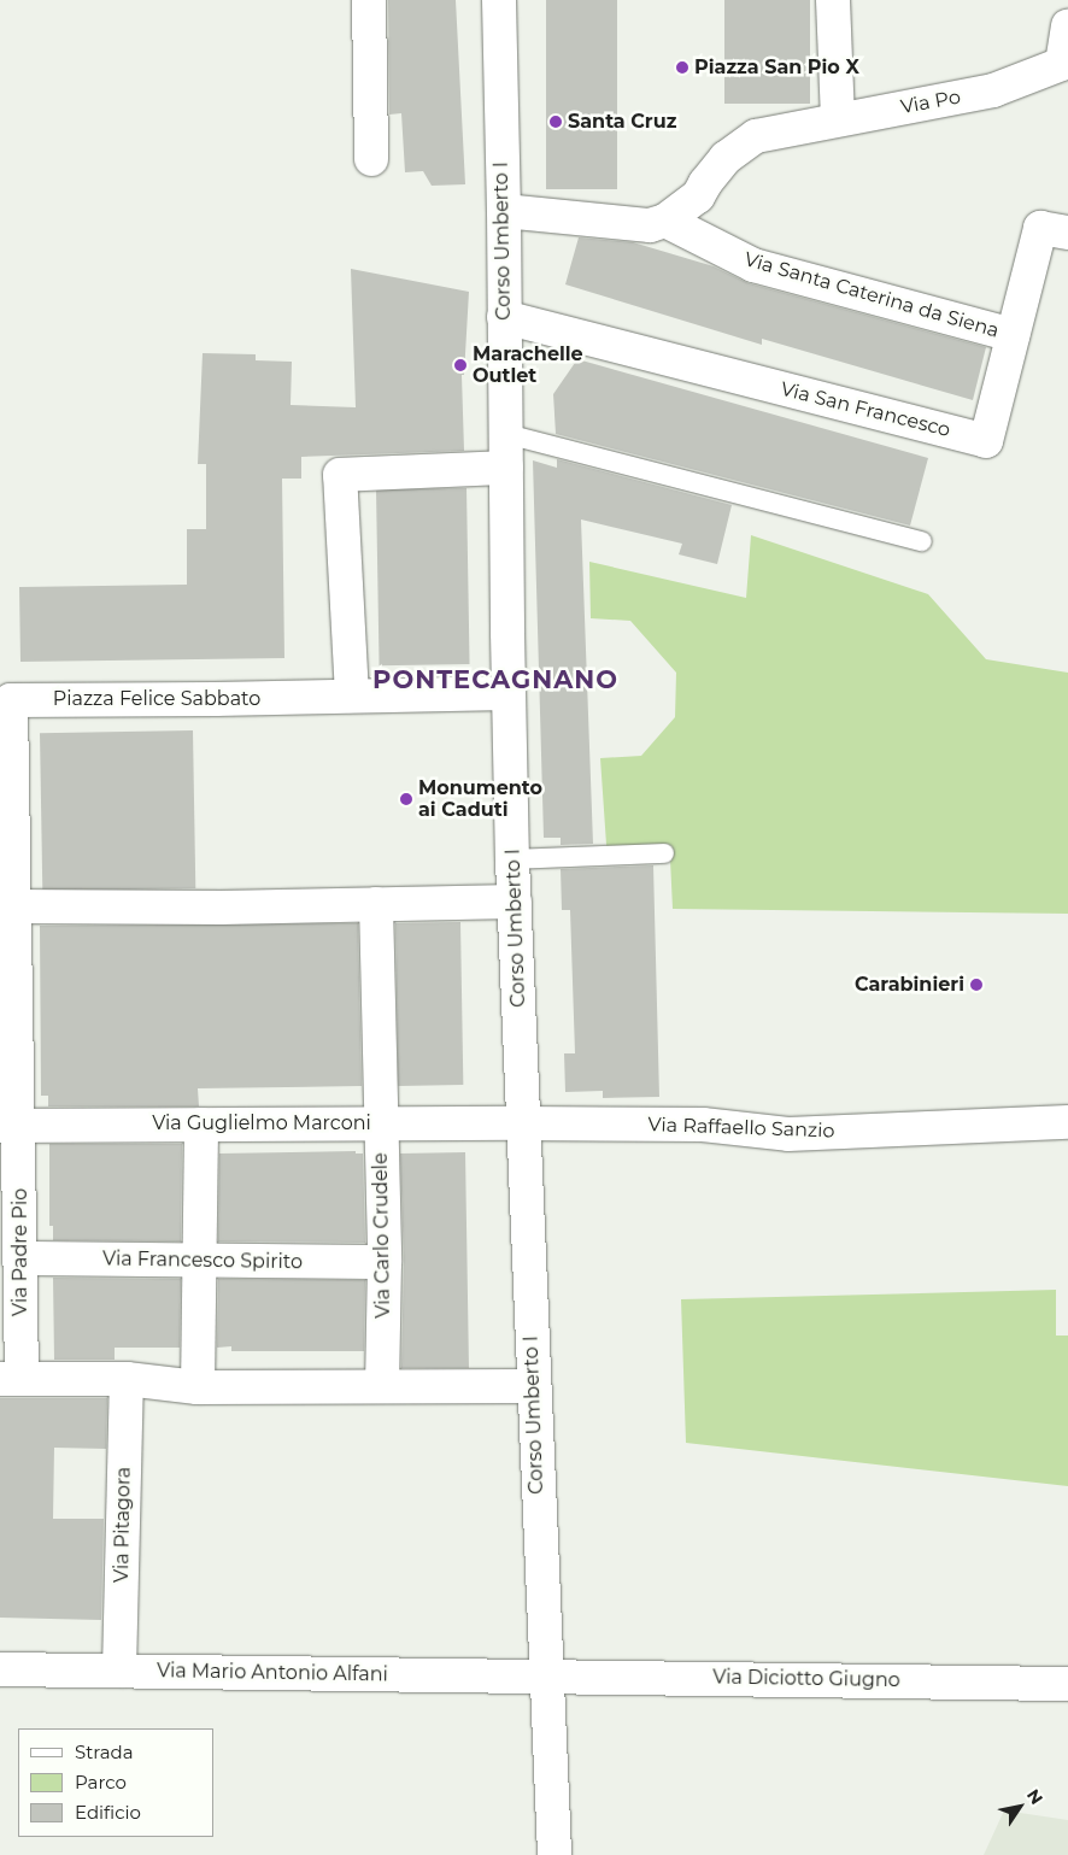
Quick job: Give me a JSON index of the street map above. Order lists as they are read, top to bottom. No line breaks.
{"streets":{"street":["Via Po","Corso Umberto I","Via Santa Caterina da Siena","Via San Francesco","Piazza Felice Sabbato","Via Guglielmo Marconi","Via Raffaello Sanzio","Via Carlo Crudele","Via Padre Pio","Via Francesco Spirito","Via Pitagora","Via Mario Antonio Alfani","Via Diciotto Giugno"]},"crossings":[["Via Po","Via Santa Caterina da Siena"],["Corso Umberto I","Via San Francesco"],["Corso Umberto I","Piazza Felice Sabbato"],["Corso Umberto I","Via Guglielmo Marconi"],["Corso Umberto I","Via Raffaello Sanzio"],["Corso Umberto I","Via Mario Antonio Alfani"],["Corso Umberto I","Via Diciotto Giugno"],["Via Santa Caterina da Siena","Via San Francesco"],["Piazza Felice Sabbato","Via Guglielmo Marconi"],["Piazza Felice Sabbato","Via Padre Pio"],["Via Guglielmo Marconi","Via Raffaello Sanzio"],["Via Guglielmo Marconi","Via Carlo Crudele"],["Via Guglielmo Marconi","Via Padre Pio"],["Via Carlo Crudele","Via Francesco Spirito"],["Via Padre Pio","Via Francesco Spirito"],["Via Pitagora","Via Mario Antonio Alfani"],["Via Mario Antonio Alfani","Via Diciotto Giugno"]],"districts":["PONTECAGNANO"],"places":["Piazza San Pio X","Santa Cruz","Marachelle Outlet","Monumento ai Caduti","Carabinieri"],"legend":["Strada","Parco","Edificio"],"north":"top right"}
